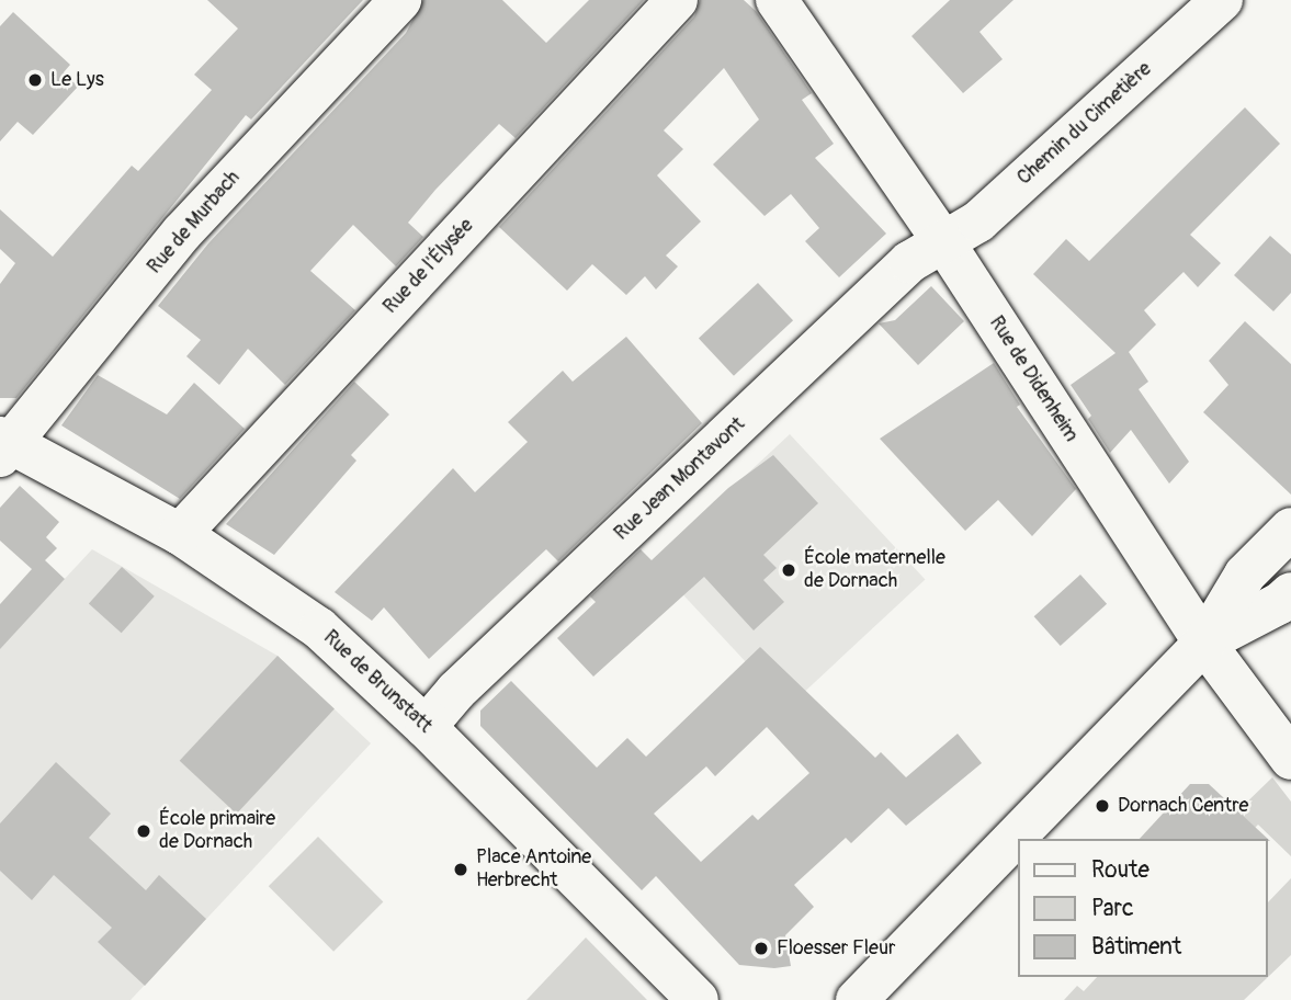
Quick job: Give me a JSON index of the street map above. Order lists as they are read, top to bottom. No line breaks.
{"streets":{"street":["Chemin du Cimetière","Rue de Murbach","Rue de l'Élysée","Rue de Didenheim","Rue Jean Montavont","Rue de Brunstatt"]},"crossings":[["Chemin du Cimetière","Rue de Didenheim"],["Chemin du Cimetière","Rue Jean Montavont"],["Rue de Murbach","Rue de Brunstatt"],["Rue de l'Élysée","Rue de Brunstatt"],["Rue de Didenheim","Rue Jean Montavont"],["Rue Jean Montavont","Rue de Brunstatt"]],"places":["Le Lys","École maternelle de Dornach","Dornach Centre","École primaire de Dornach","Place Antoine Herbrecht","Floesser Fleur"],"legend":["Route","Parc","Bâtiment"]}
